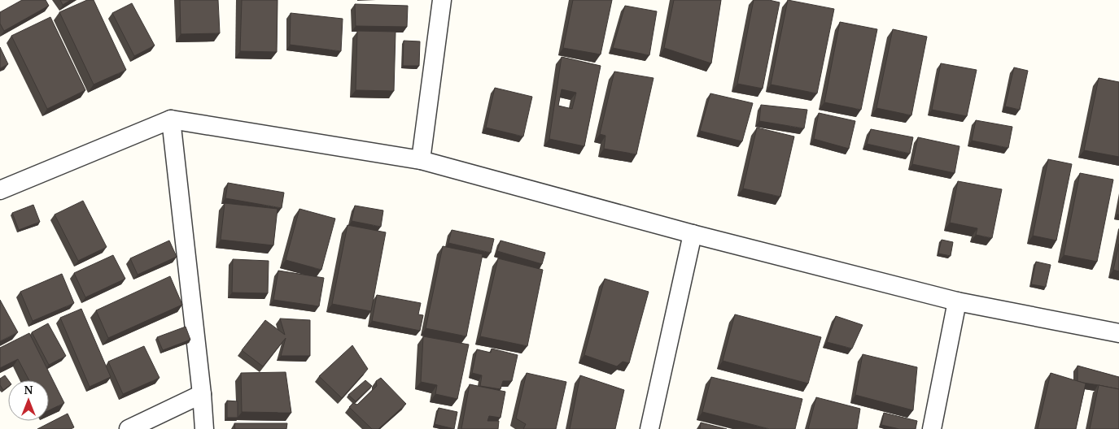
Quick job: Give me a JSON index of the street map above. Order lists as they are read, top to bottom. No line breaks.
{"north":"top"}
